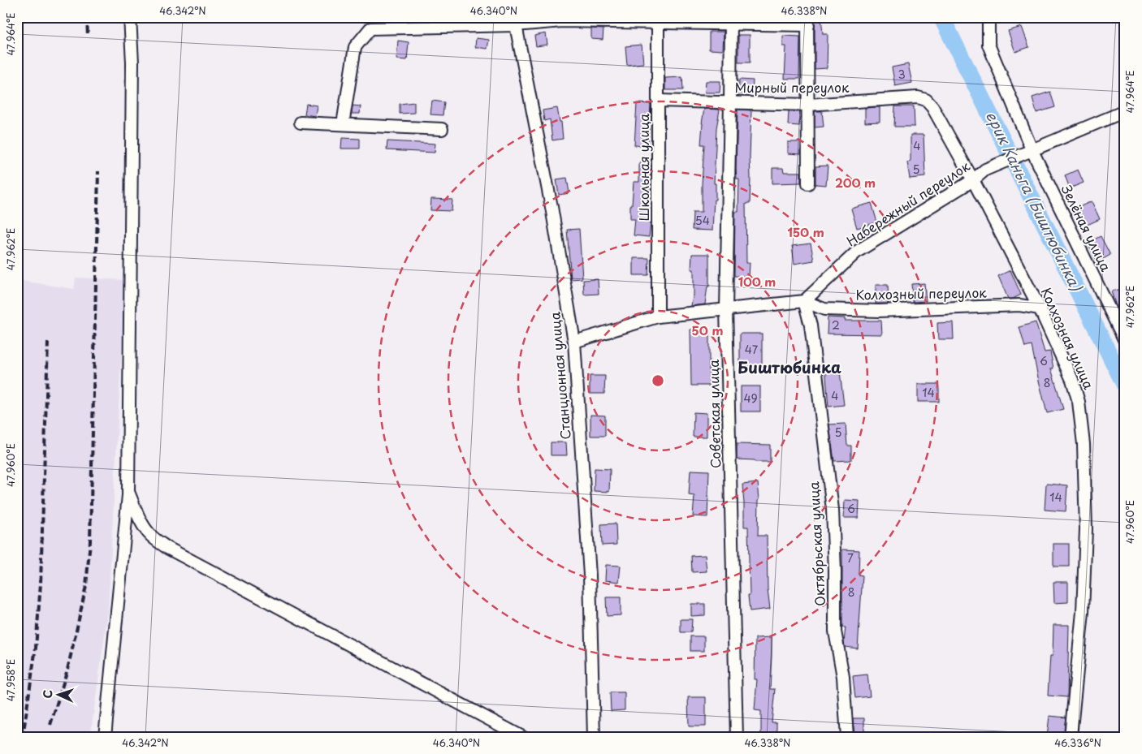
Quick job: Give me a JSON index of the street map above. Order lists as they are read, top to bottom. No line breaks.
{"streets":{"street":["Мирный переулок","Школьная улица","Набережный переулок","Зелёная улица","Колхозный переулок","Колхозная улица","Станционная улица","Советская улица","Октябрьская улица"]},"crossings":[["Мирный переулок","Школьная улица"],["Мирный переулок","Колхозная улица"],["Мирный переулок","Советская улица"],["Набережный переулок","Зелёная улица"],["Набережный переулок","Колхозный переулок"],["Набережный переулок","Колхозная улица"],["Набережный переулок","Октябрьская улица"],["Колхозный переулок","Колхозная улица"],["Колхозный переулок","Октябрьская улица"]],"districts":["Биштюбинка"],"water":["ерик Каньга (Биштюбинка)"],"house_numbers":["3","4","5","54","2","47","6","8","14","4","49","5","14","6","7","8"],"north":"left","coordinates":["46.342°N","46.340°N","46.338°N","47.964°E","47.962°E","47.960°E","47.958°E","46.336°N"],"rings":["200 m","150 m","100 m","50 m"]}
